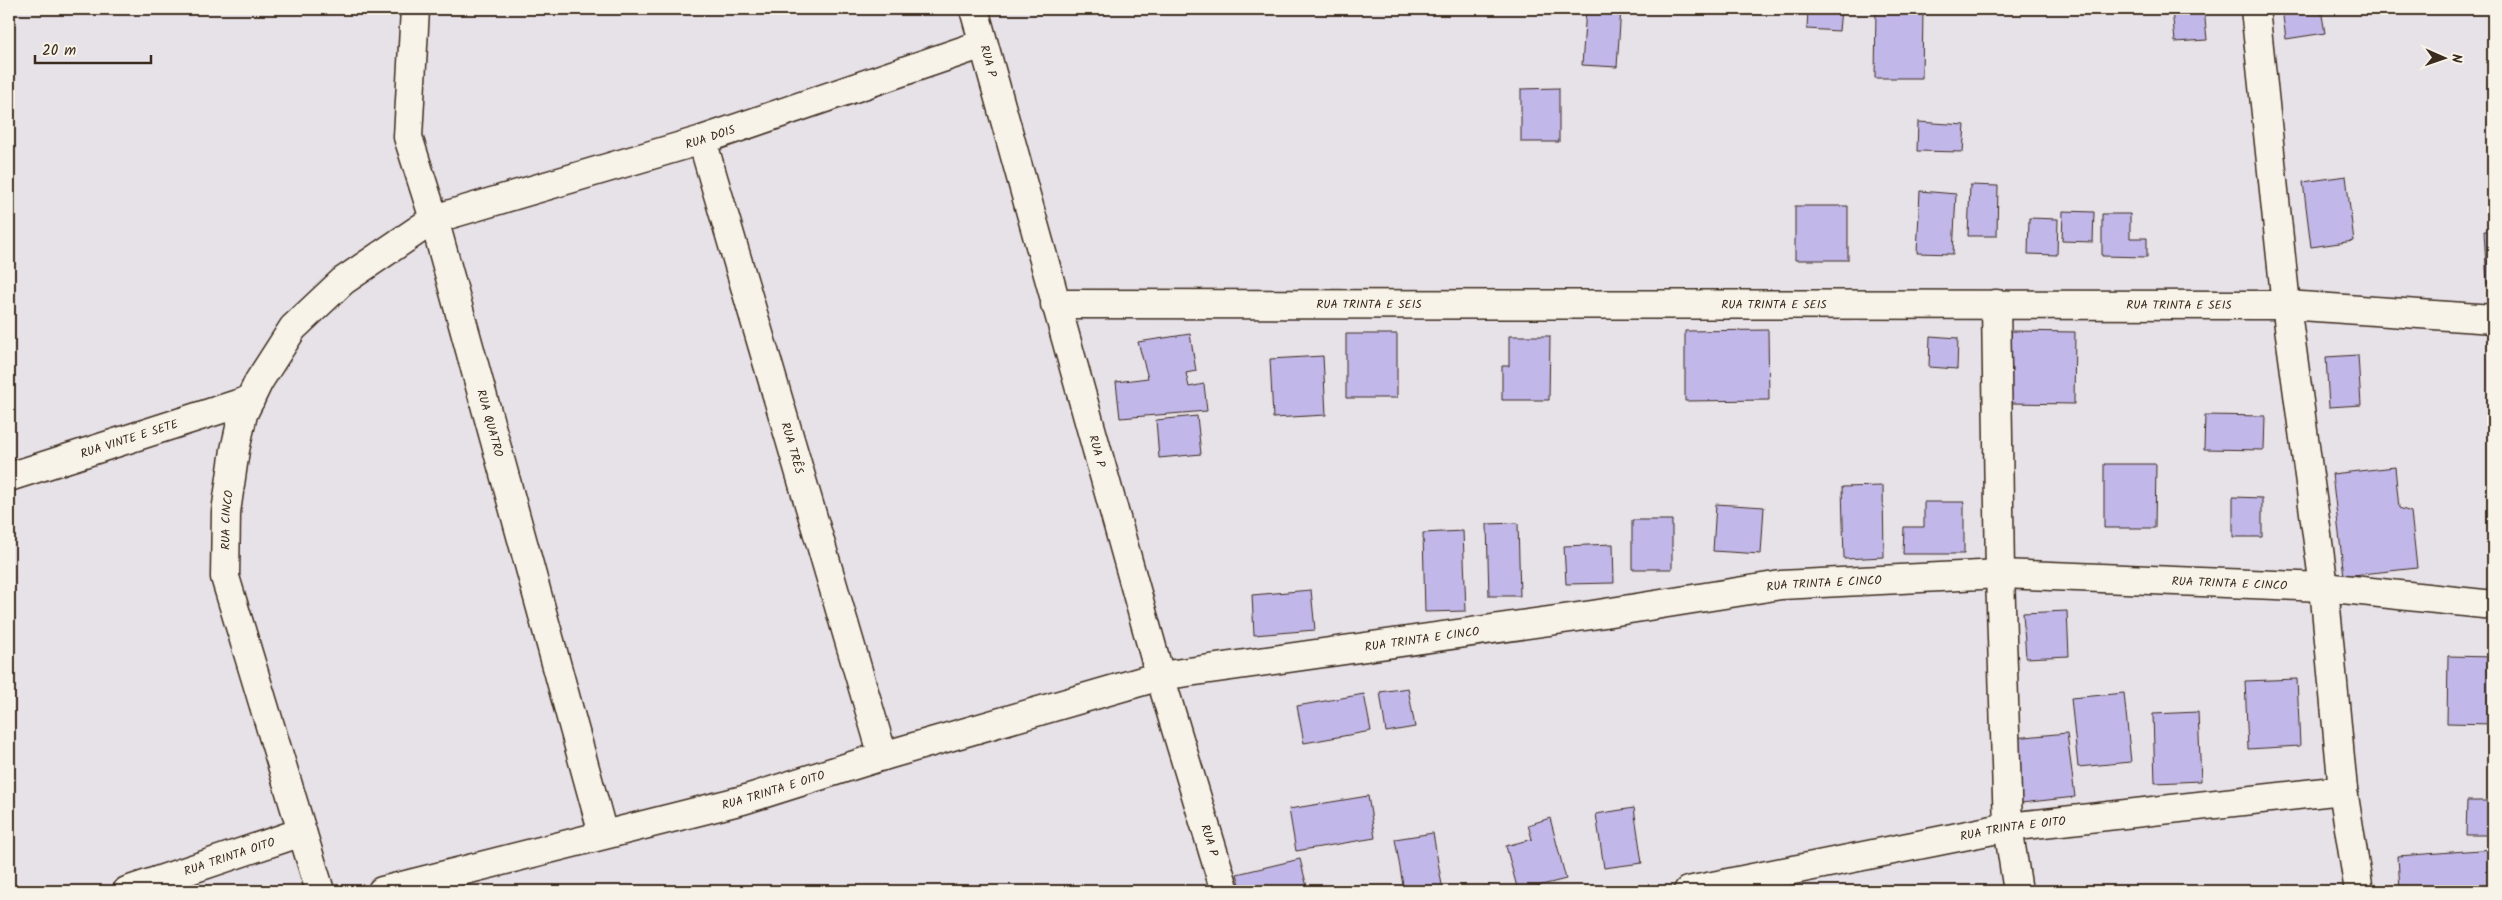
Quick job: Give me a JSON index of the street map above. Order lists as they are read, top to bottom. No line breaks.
{"streets":{"street":["RUA P","RUA DOIS","RUA TRINTA E SEIS","RUA QUATRO","RUA VINTE E SETE","RUA TRÊS","RUA CINCO","RUA TRINTA E CINCO","RUA TRINTA E OITO","RUA TRINTA OITO"]},"crossings":[["RUA P","RUA DOIS"],["RUA P","RUA TRINTA E SEIS"],["RUA P","RUA TRINTA E CINCO"],["RUA P","RUA TRINTA E OITO"],["RUA DOIS","RUA QUATRO"],["RUA DOIS","RUA TRÊS"],["RUA DOIS","RUA CINCO"],["RUA QUATRO","RUA CINCO"],["RUA QUATRO","RUA TRINTA E OITO"],["RUA VINTE E SETE","RUA CINCO"],["RUA TRÊS","RUA TRINTA E OITO"],["RUA CINCO","RUA TRINTA OITO"],["RUA TRINTA E CINCO","RUA TRINTA E OITO"]],"scale_bar":"20 m","north":"right"}
